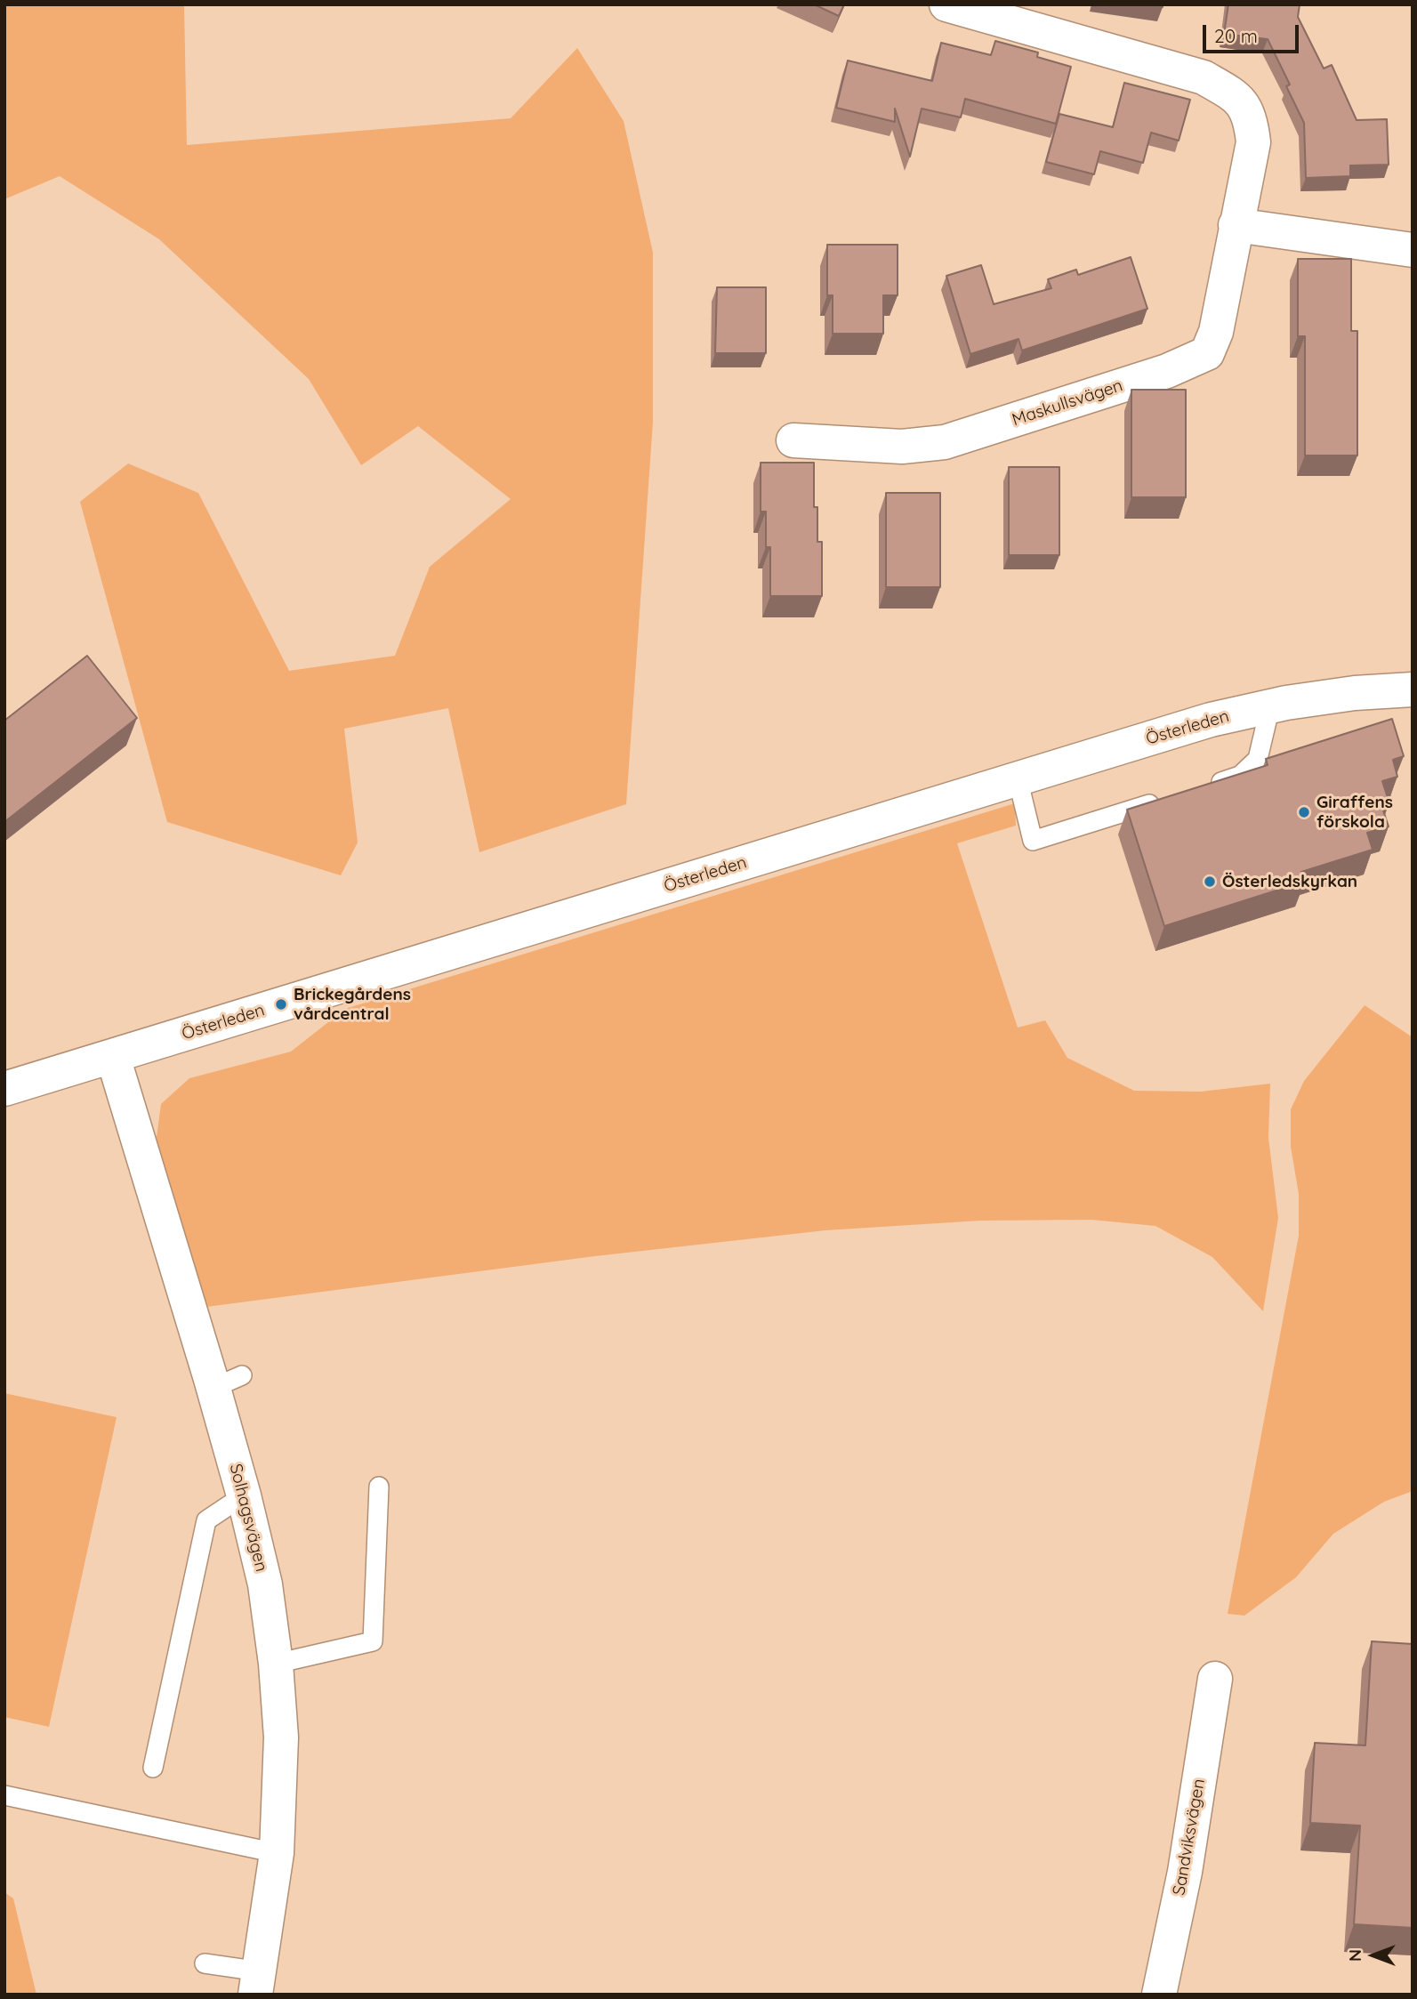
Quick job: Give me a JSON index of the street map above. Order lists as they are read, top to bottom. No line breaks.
{"streets":{"street":["Maskullsvägen","Österleden","Solhagsvägen","Sandviksvägen"]},"crossings":[["Österleden","Solhagsvägen"]],"places":["Giraffens förskola","Österledskyrkan","Brickegårdens vårdcentral"],"scale_bar":"20 m","north":"left"}
